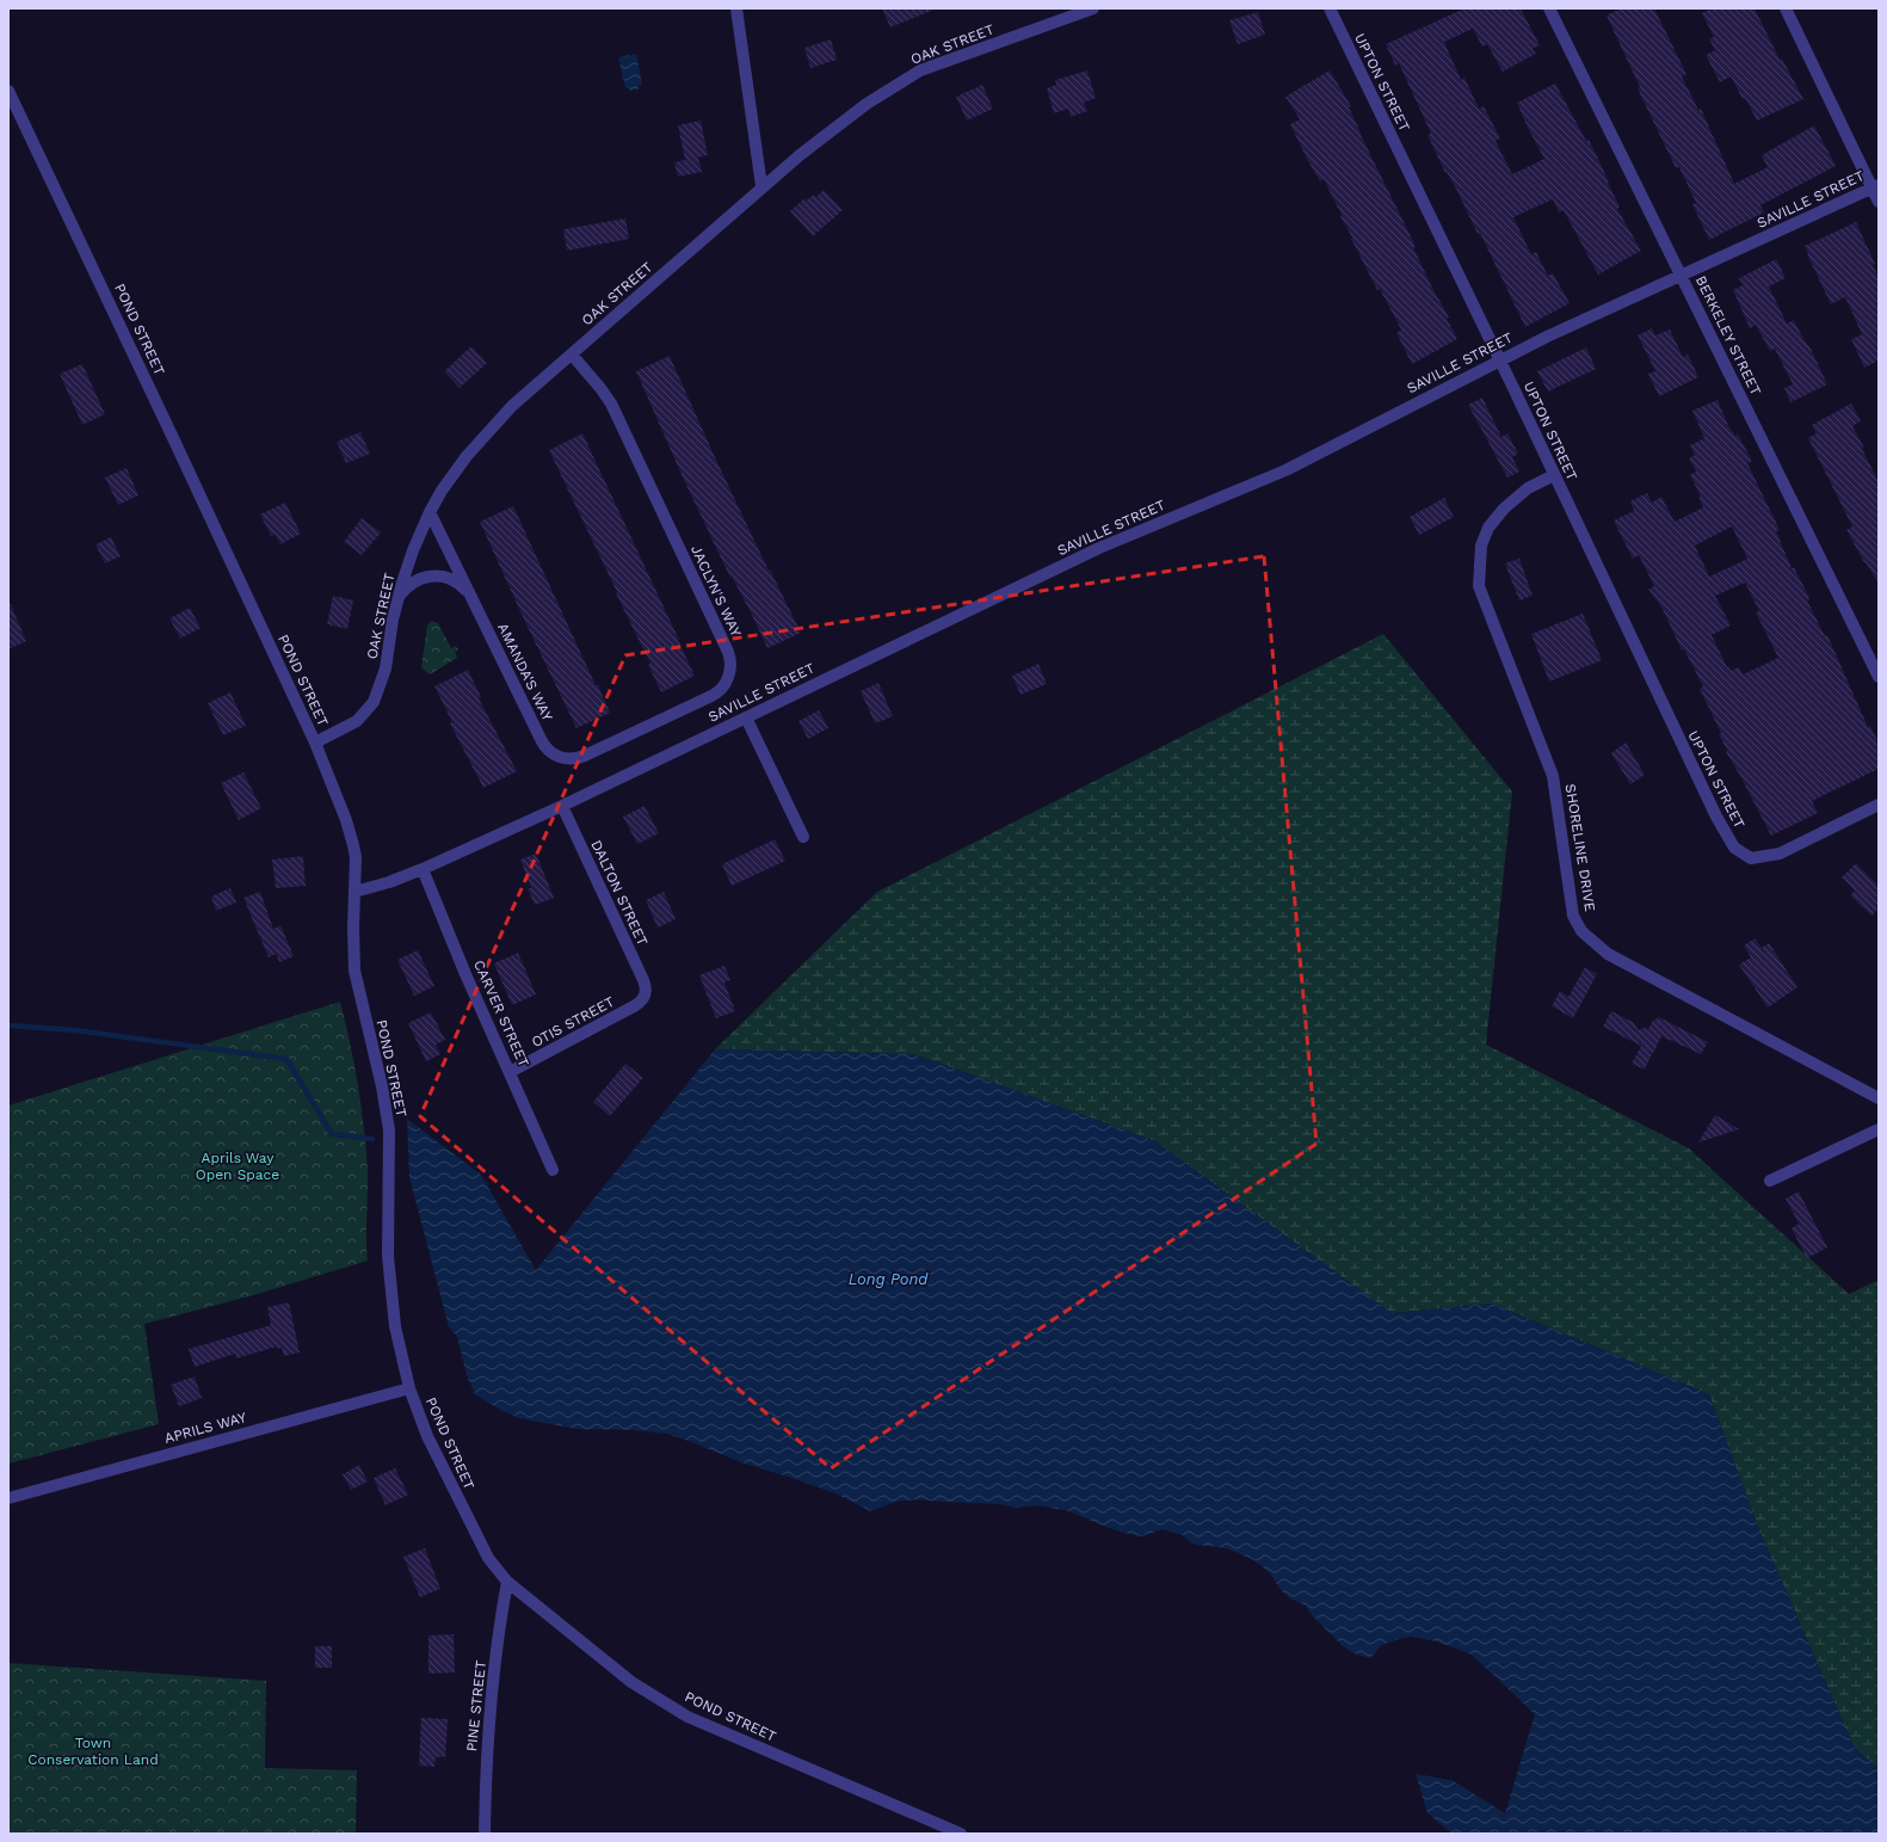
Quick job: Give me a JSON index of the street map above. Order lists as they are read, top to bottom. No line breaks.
{"streets":{"street":["OAK STREET","UPTON STREET","SAVILLE STREET","POND STREET","BERKELEY STREET","JACLYN'S WAY","AMANDA'S WAY","SHORELINE DRIVE","DALTON STREET","CARVER STREET","OTIS STREET","APRILS WAY","PINE STREET"]},"crossings":[["OAK STREET","POND STREET"],["OAK STREET","JACLYN'S WAY"],["OAK STREET","AMANDA'S WAY"],["UPTON STREET","SAVILLE STREET"],["UPTON STREET","SHORELINE DRIVE"],["SAVILLE STREET","POND STREET"],["SAVILLE STREET","BERKELEY STREET"],["SAVILLE STREET","DALTON STREET"],["SAVILLE STREET","CARVER STREET"],["POND STREET","APRILS WAY"],["POND STREET","PINE STREET"],["JACLYN'S WAY","AMANDA'S WAY"],["DALTON STREET","OTIS STREET"],["CARVER STREET","OTIS STREET"]],"water":["Long Pond"],"parks":["Aprils Way Open Space","Town Conservation Land"]}
